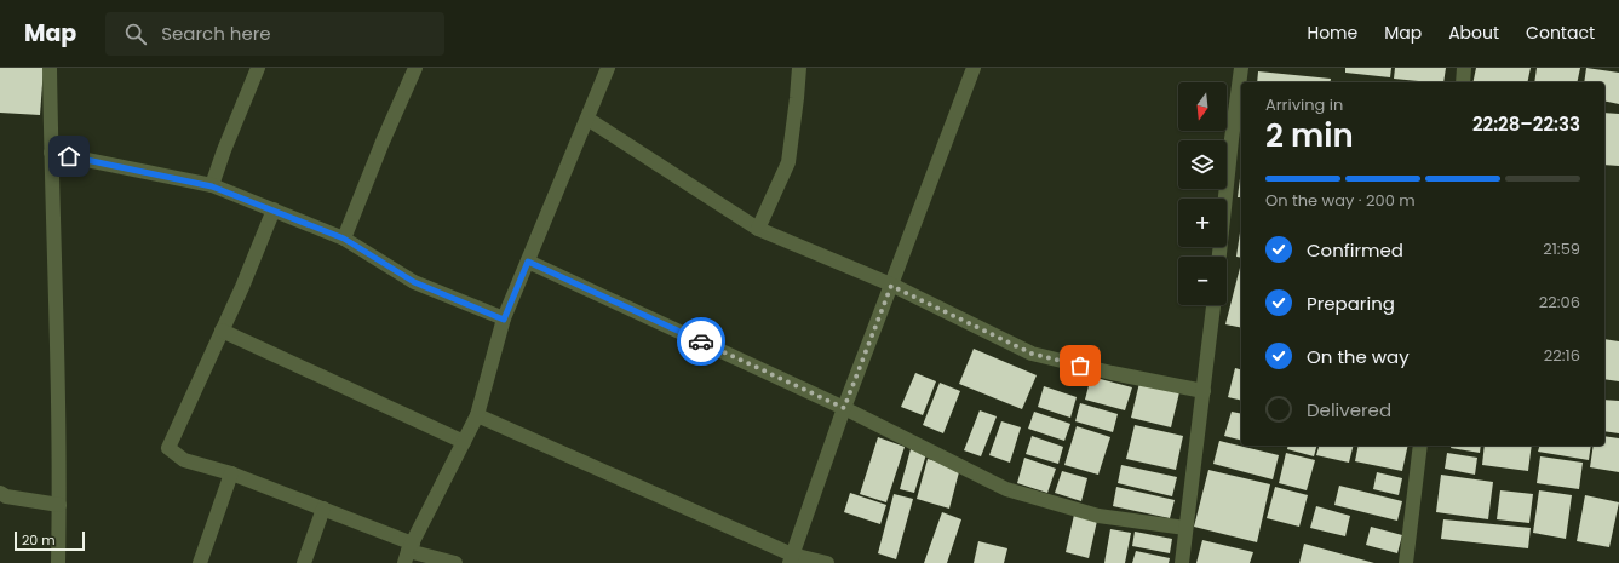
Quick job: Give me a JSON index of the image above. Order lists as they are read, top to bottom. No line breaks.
{"scale_bar":"20 m","north":"bottom","page":{"header":"Map","search":"Search here","nav":["Home","Map","About","Contact"],"map_buttons":["+","−"],"heading":["2 min","Arriving in","22:28–22:33"],"bar":"On the way · 200 m","list":[["Confirmed","21:59"],["Preparing","22:06"],["On the way","22:16"],"Delivered"],"scale":"20 m"}}
